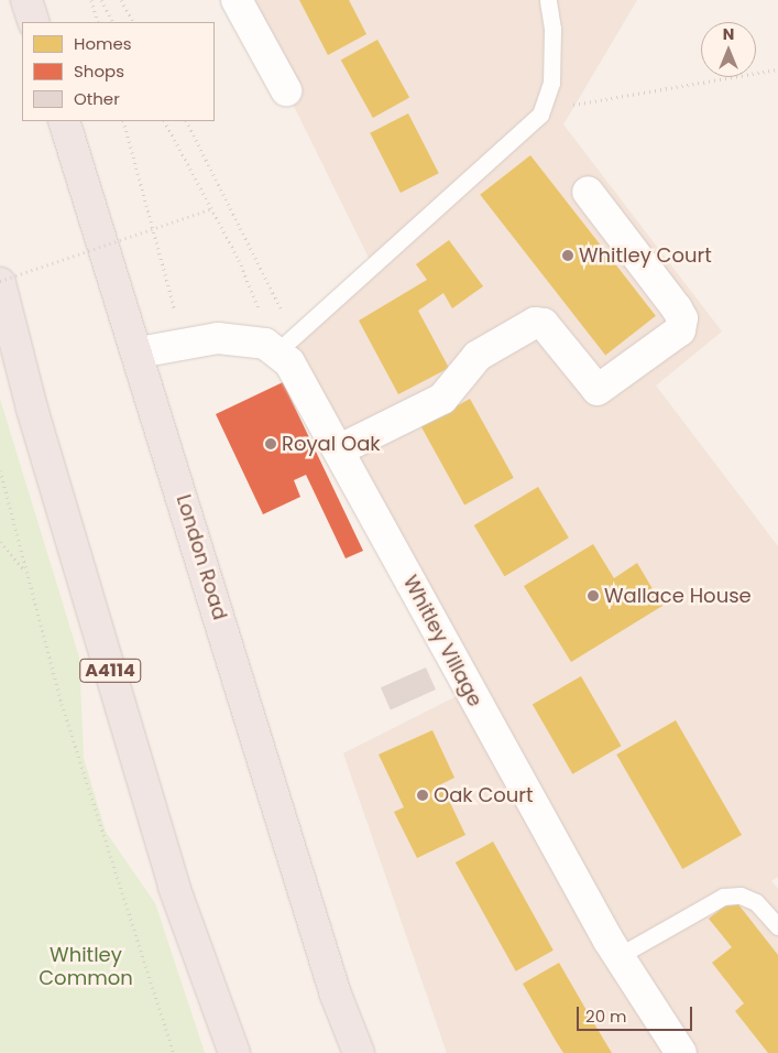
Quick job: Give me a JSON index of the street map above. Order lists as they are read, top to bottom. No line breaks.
{"streets":{"highway":["London Road","A4114"],"street":["Whitley Village"]},"crossings":[["London Road","Whitley Village"]],"parks":["Whitley Common"],"places":["Whitley Court","Royal Oak","Wallace House","Oak Court"],"legend":["Homes","Shops","Other"],"scale_bar":"20 m","north":"top"}
